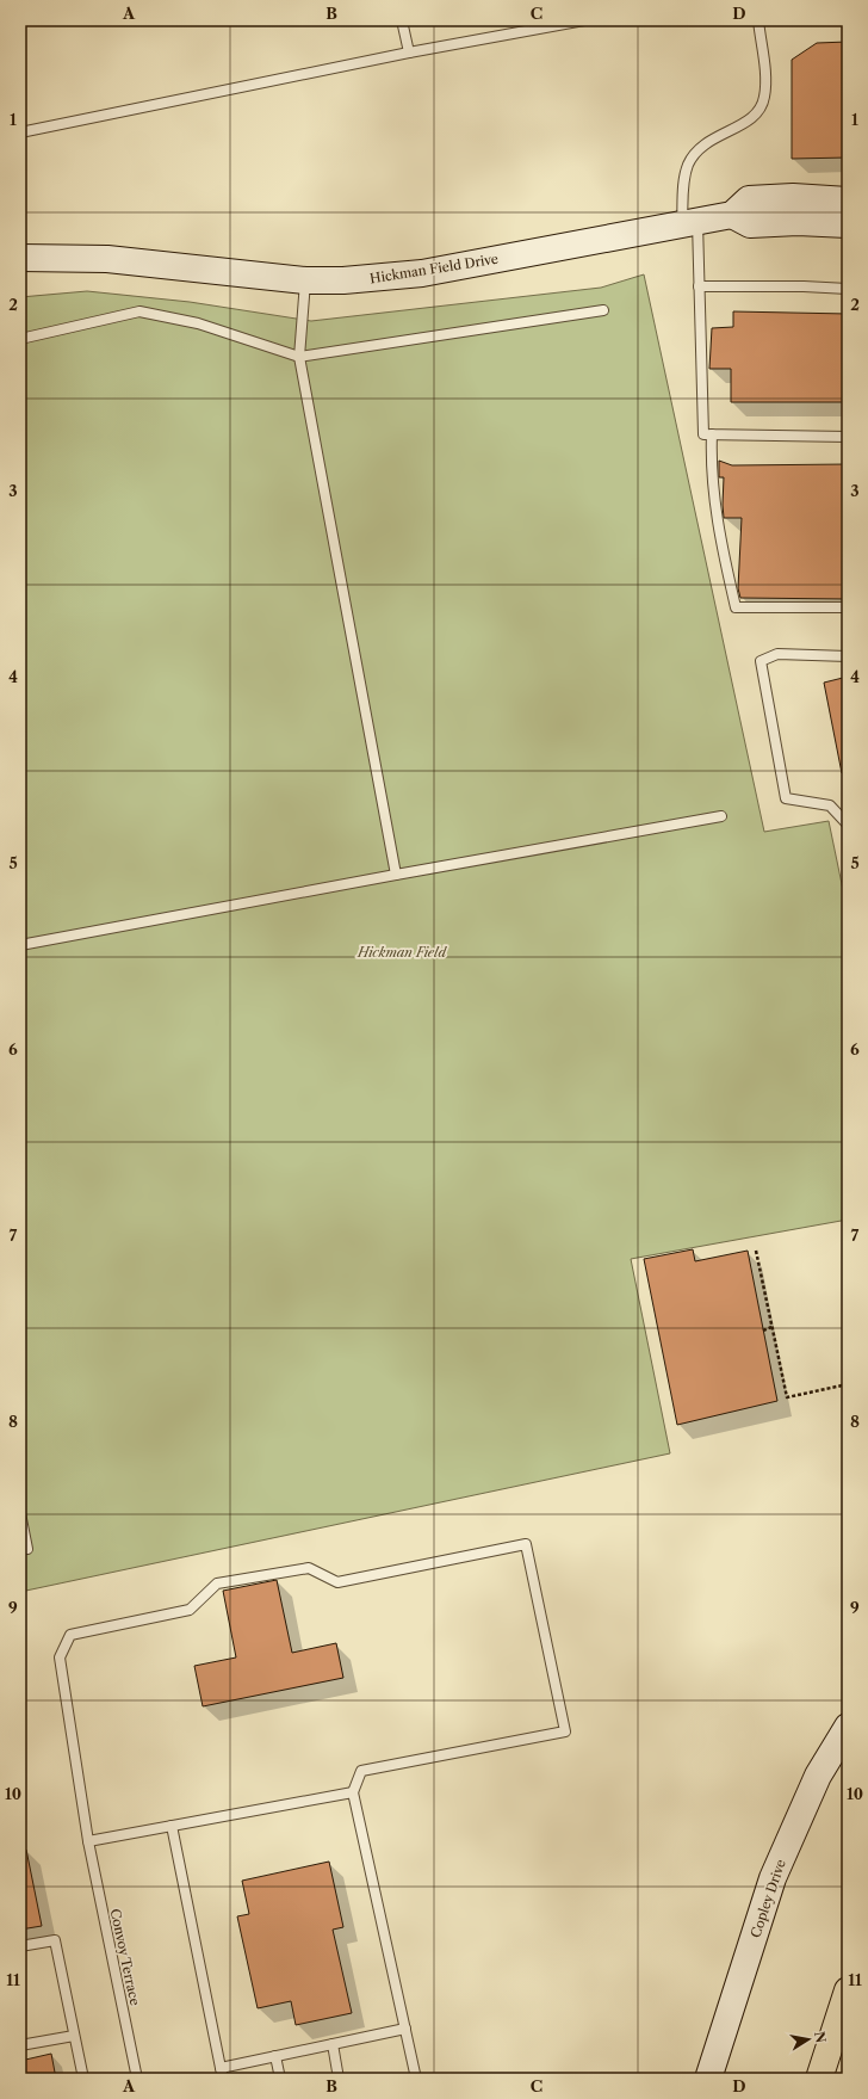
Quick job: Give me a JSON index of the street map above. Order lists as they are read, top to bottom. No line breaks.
{"streets":{"street":["Hickman Field Drive","Copley Drive"],"lane":["Convoy Terrace"]},"parks":["Hickman Field"],"north":"right","grid":{"columns":["A","B","C","D"],"rows":["1","2","3","4","5","6","7","8","9","10","11"]}}
